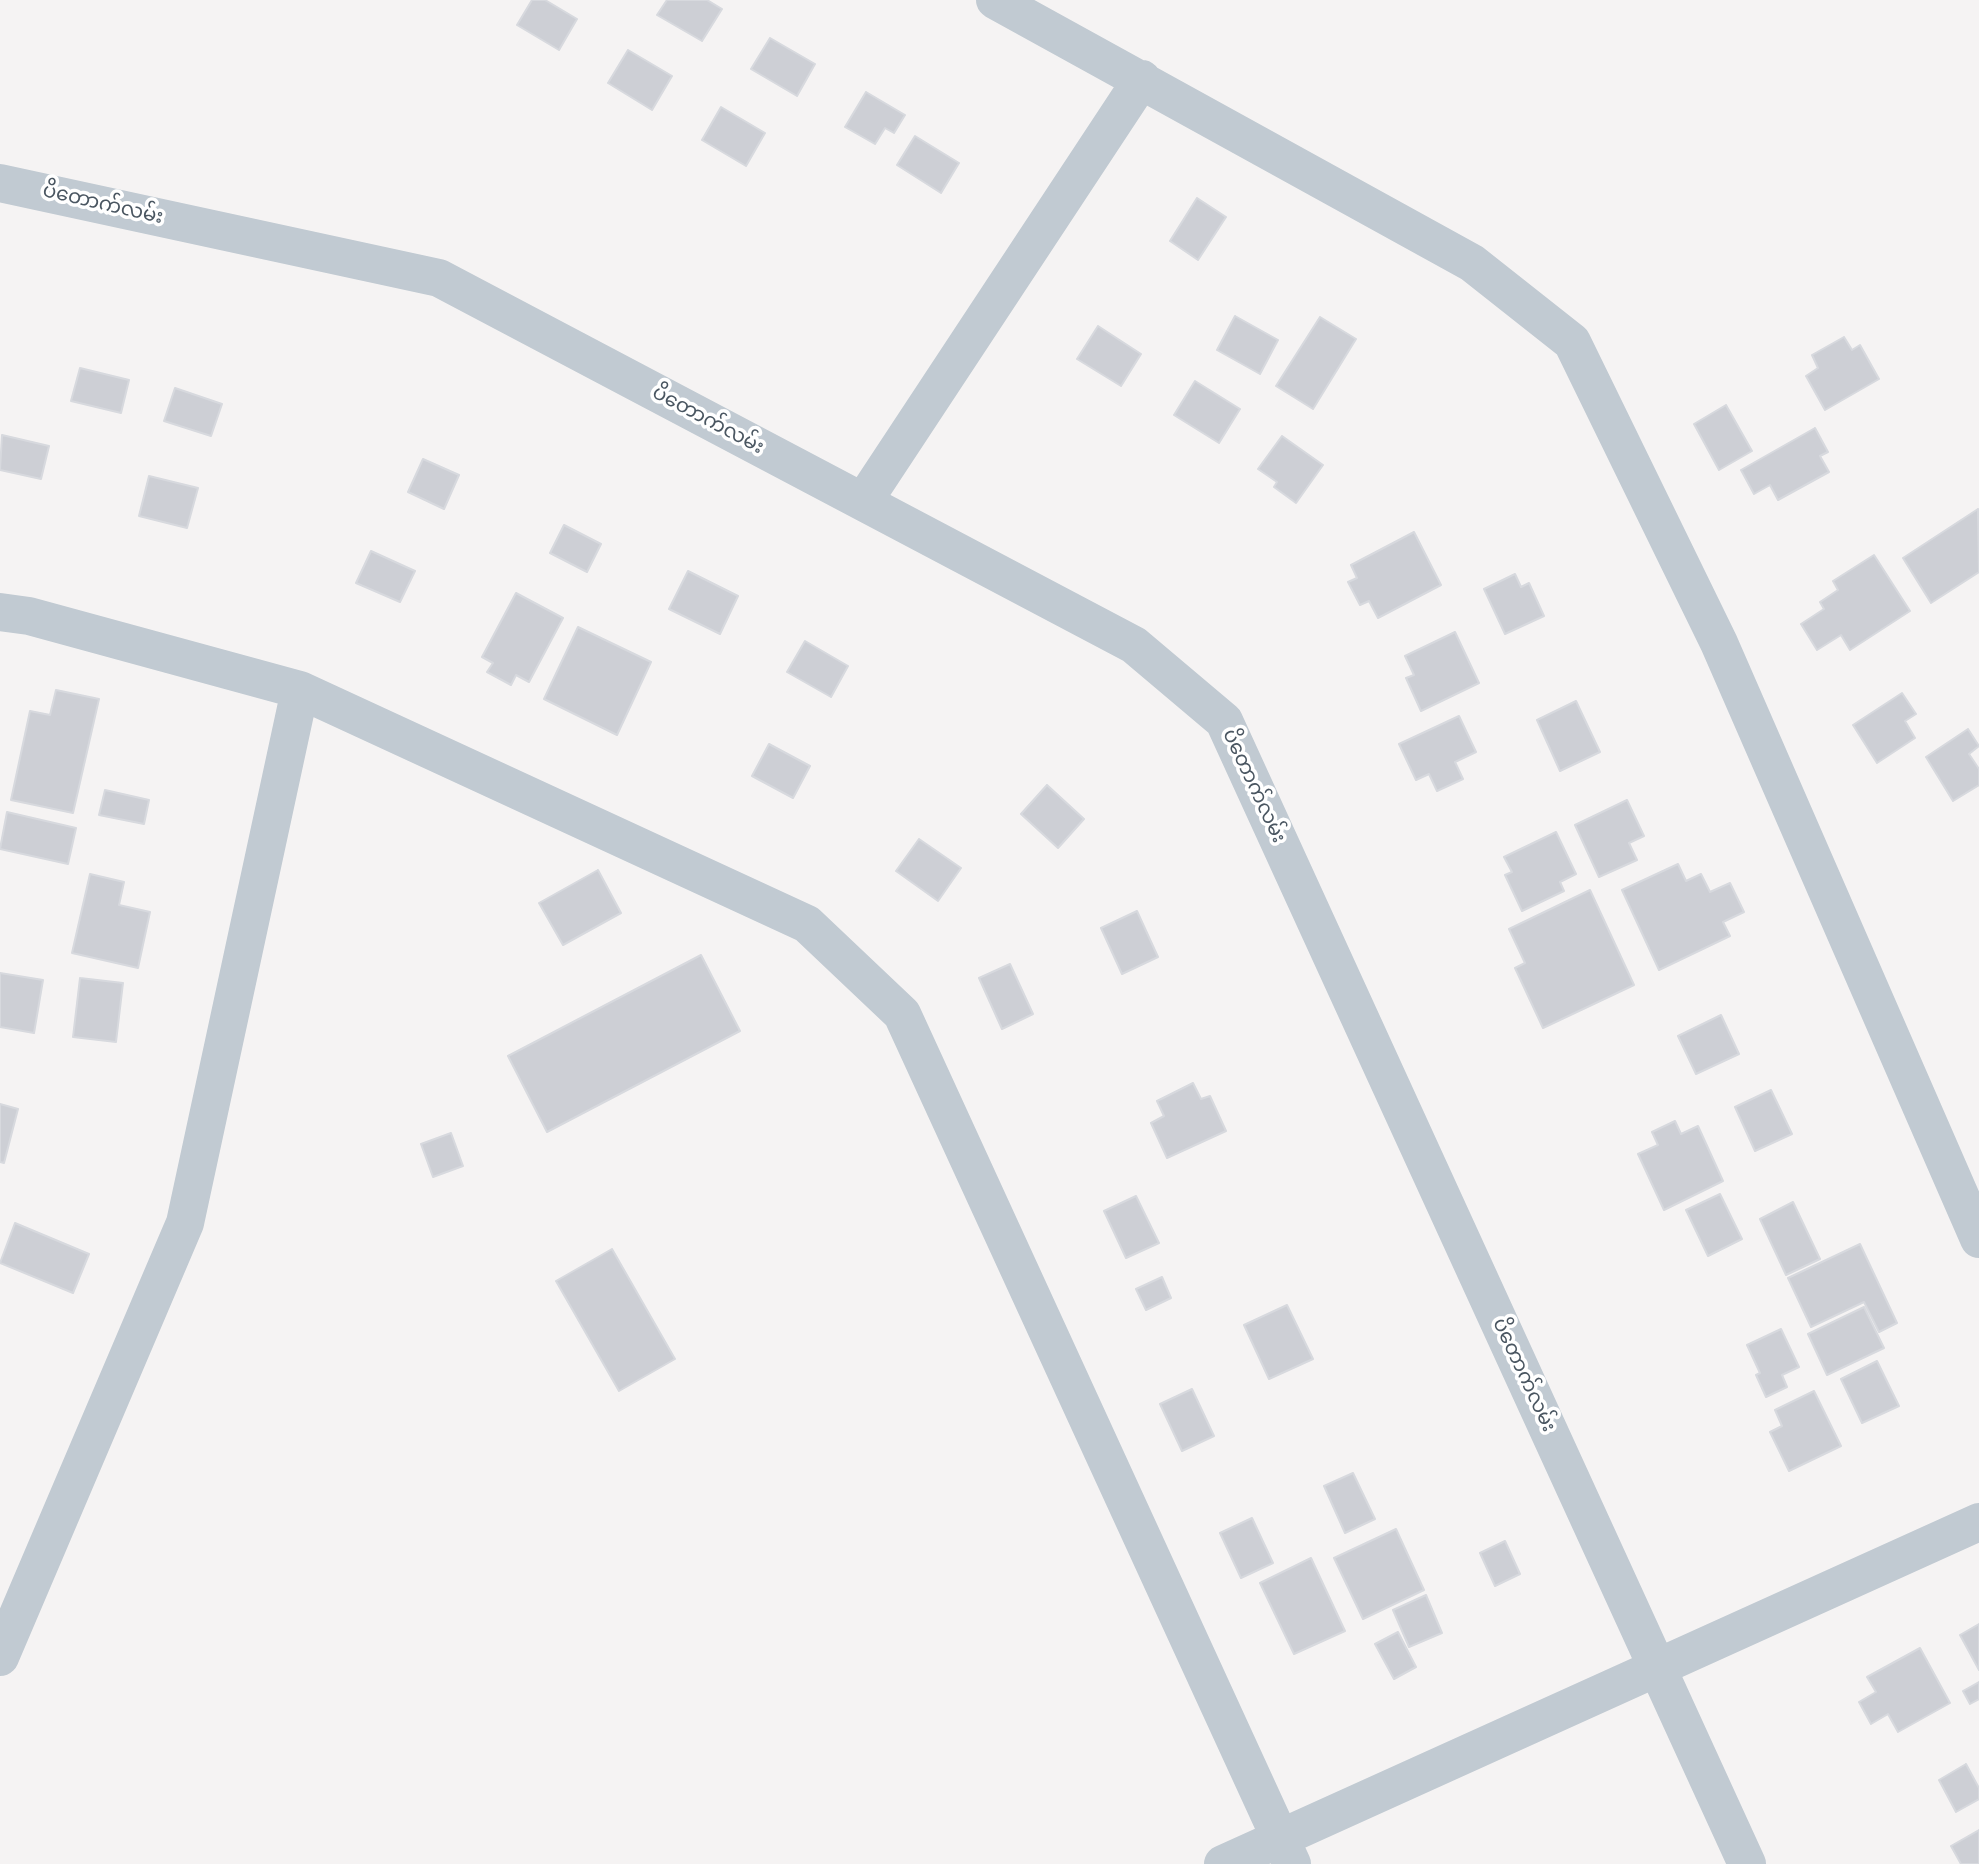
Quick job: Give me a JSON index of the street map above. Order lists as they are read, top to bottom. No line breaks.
{"streets":{"street":["ပိတောက်လမ်း"]}}
